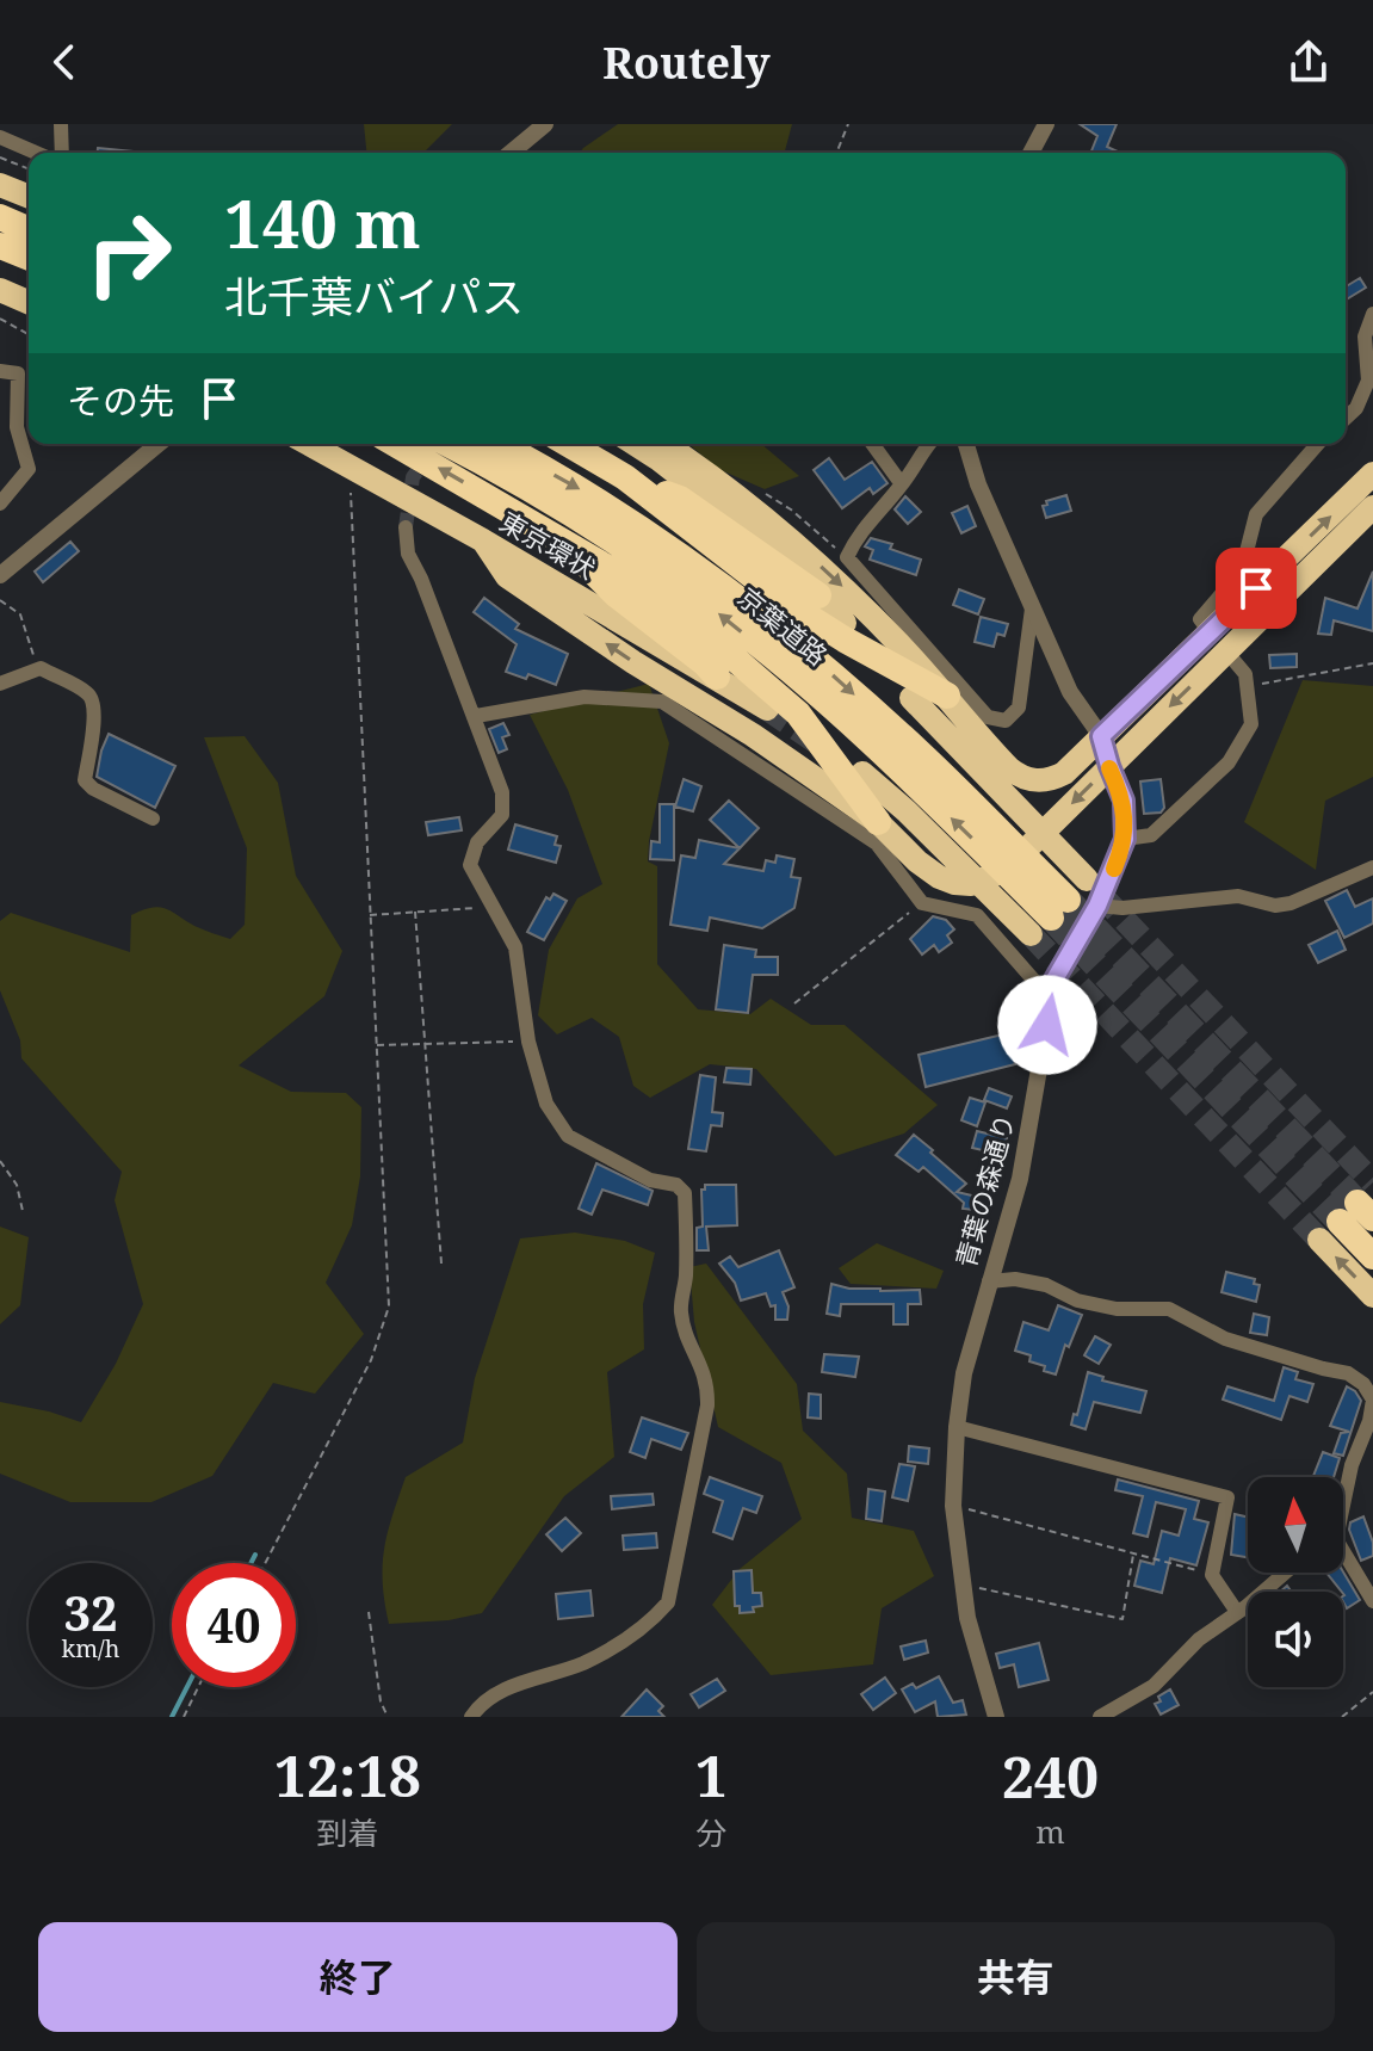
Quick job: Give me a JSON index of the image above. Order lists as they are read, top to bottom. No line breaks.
{"streets":{"highway":["東京環状","京葉道路"],"street":["青葉の森通り"]},"north":"top","page":{"header":"Routely","turn":["140 m","北千葉バイパス"],"then":"その先","speed":"32 km/h","limit":"40","eta":["12:18","到着","1","分","240","m"],"buttons":["終了","共有"]}}
